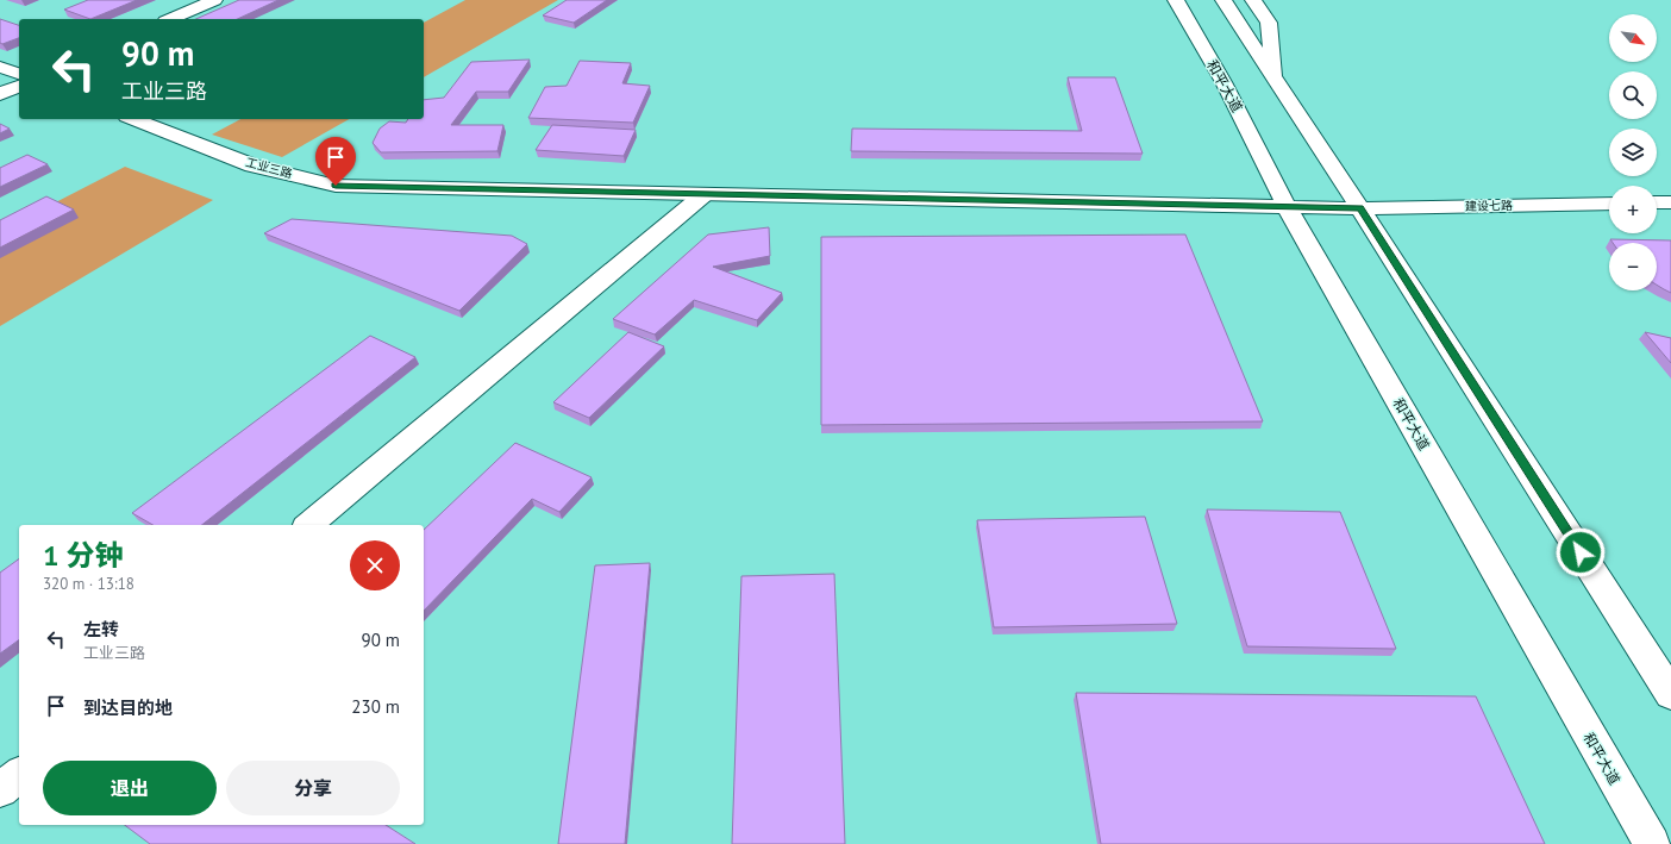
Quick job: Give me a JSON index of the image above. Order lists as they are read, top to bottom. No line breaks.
{"streets":{"main road":["和平大道","工业三路","建设七路"]},"crossings":[["和平大道","工业三路"],["工业三路","建设七路"]],"north":"bottom right","page":{"map_buttons":["+","−"],"turn":["90 m","工业三路"],"heading":["1 分钟","320 m · 13:18"],"list":[{"name":"左转","note":"工业三路","value":"90 m"},{"name":"到达目的地","value":"230 m"}],"buttons":["退出","分享"]}}
